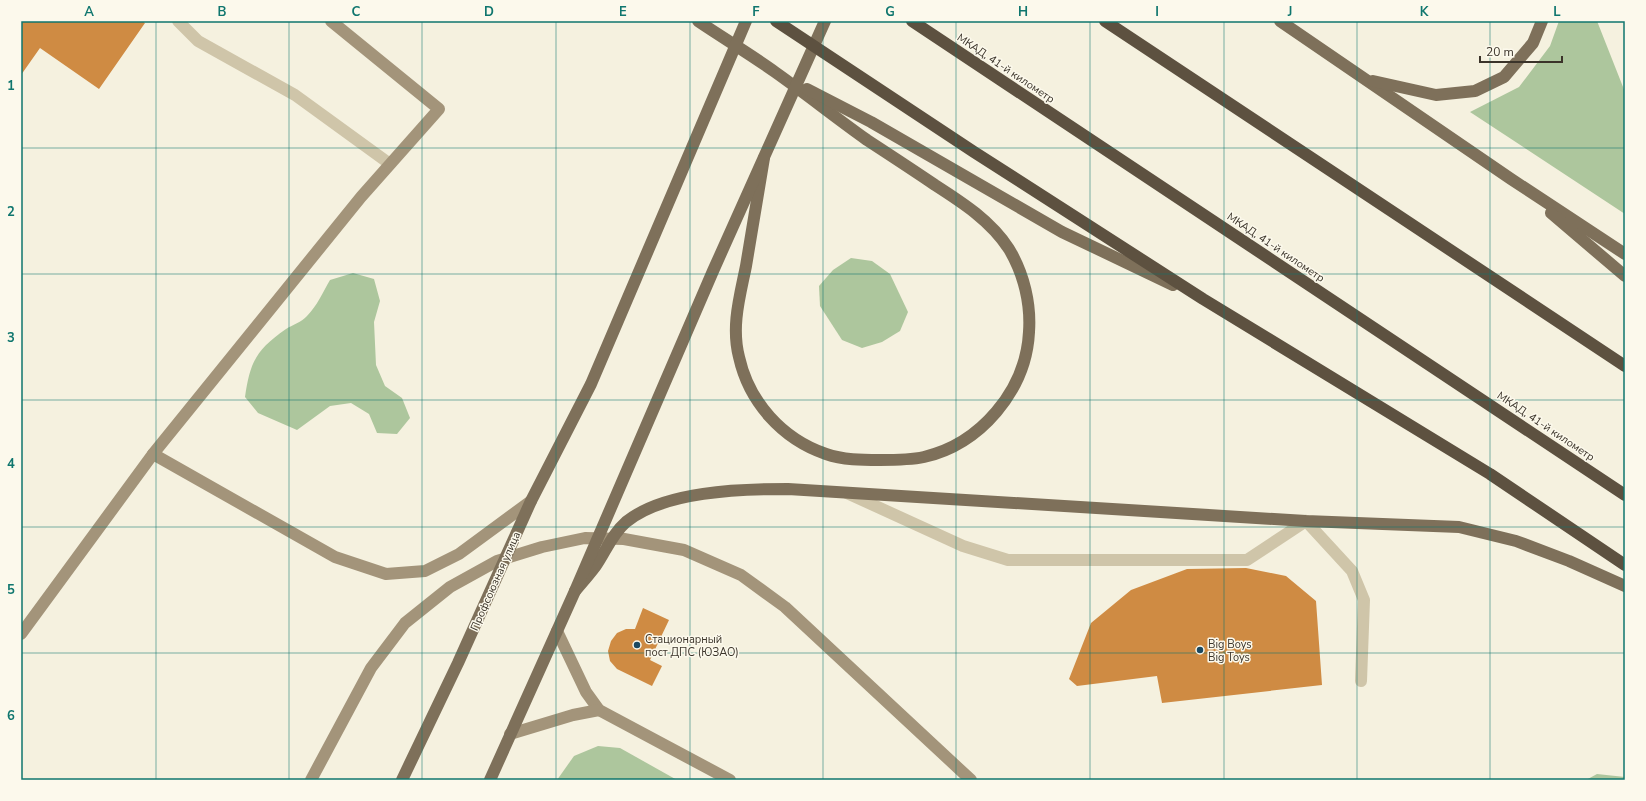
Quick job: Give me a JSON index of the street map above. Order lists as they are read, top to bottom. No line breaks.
{"streets":{"highway":["МКАД, 41-й километр"],"main road":["Профсоюзная улица"]},"places":["Стационарный пост ДПС (ЮЗАО)","Big Boys Big Toys"],"scale_bar":"20 m","grid":{"columns":["A","B","C","D","E","F","G","H","I","J","K","L"],"rows":["1","2","3","4","5","6"]}}
